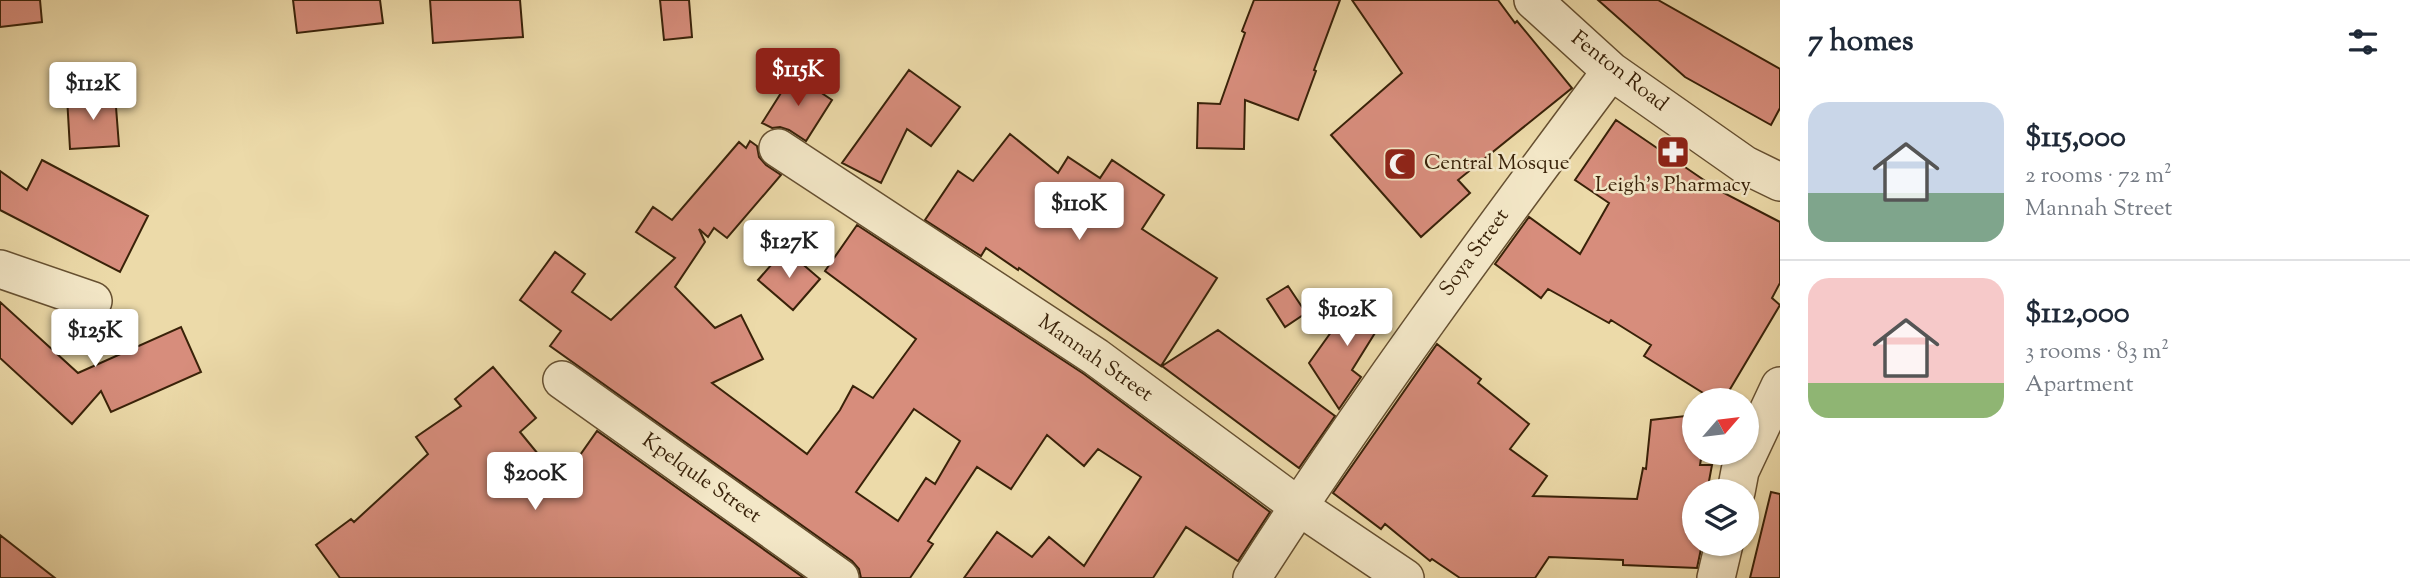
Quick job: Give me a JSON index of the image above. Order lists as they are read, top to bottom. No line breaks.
{"streets":{"street":["Fenton Road","Soya Street","Mannah Street","Kpelqule Street"]},"crossings":[["Fenton Road","Soya Street"],["Soya Street","Mannah Street"]],"places":{"pharmacy":["Leigh's Pharmacy"],"mosque":["Central Mosque"]},"north":"top right","page":{"heading":"7 homes","price":["$115K","$112K","$110K","$127K","$102K","$125K","$200K"],"list":[{"name":"$115,000","note":"2 rooms · 72 m² · Mannah Street"},{"name":"$112,000","note":"3 rooms · 83 m² · Apartment"}]}}
